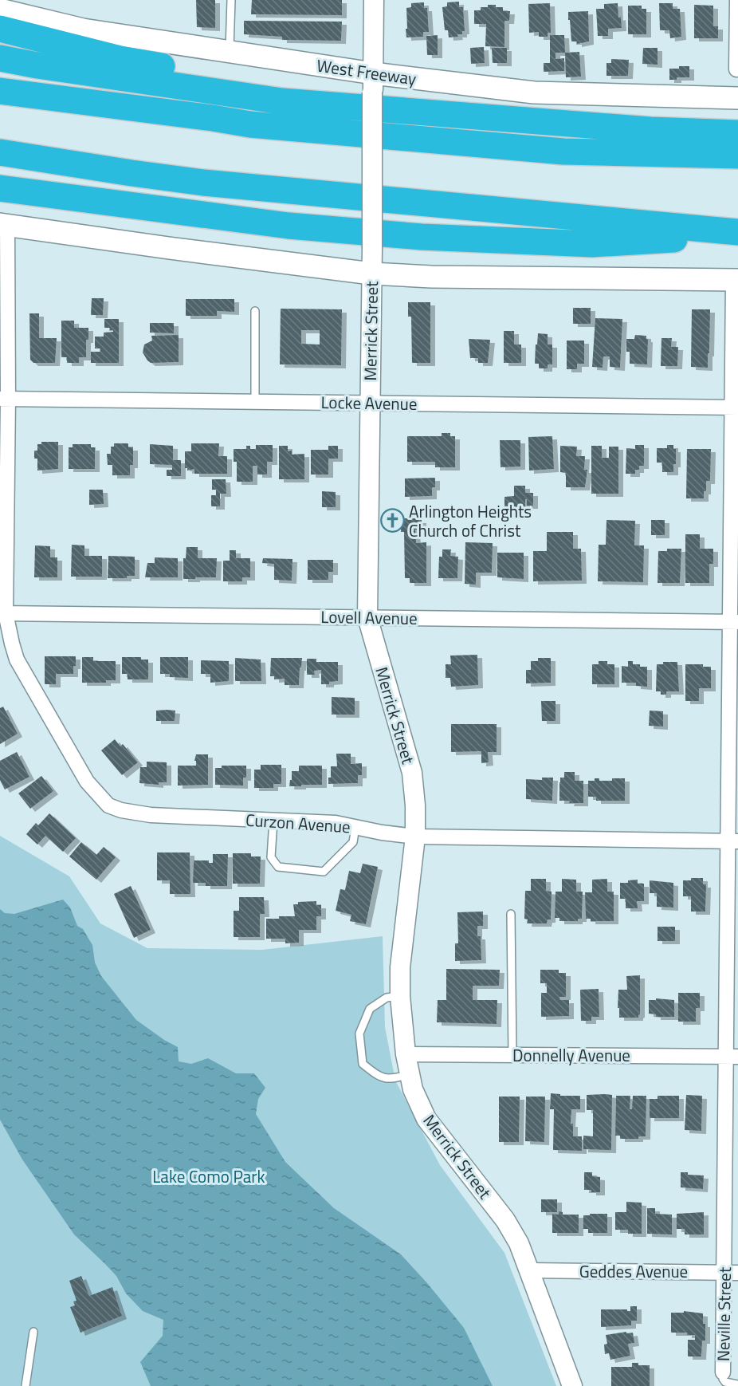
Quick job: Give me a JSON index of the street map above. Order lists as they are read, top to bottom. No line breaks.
{"streets":{"main road":["West Freeway"],"street":["Merrick Street","Locke Avenue","Lovell Avenue","Curzon Avenue","Donnelly Avenue","Geddes Avenue","Neville Street"]},"crossings":[["West Freeway","Merrick Street"],["Merrick Street","Locke Avenue"],["Merrick Street","Lovell Avenue"],["Merrick Street","Curzon Avenue"],["Merrick Street","Donnelly Avenue"],["Merrick Street","Geddes Avenue"],["Locke Avenue","Curzon Avenue"],["Locke Avenue","Neville Street"],["Lovell Avenue","Curzon Avenue"],["Lovell Avenue","Neville Street"],["Curzon Avenue","Neville Street"],["Donnelly Avenue","Neville Street"],["Geddes Avenue","Neville Street"]],"parks":["Lake Como Park"],"places":{"church":["Arlington Heights Church of Christ"]}}
